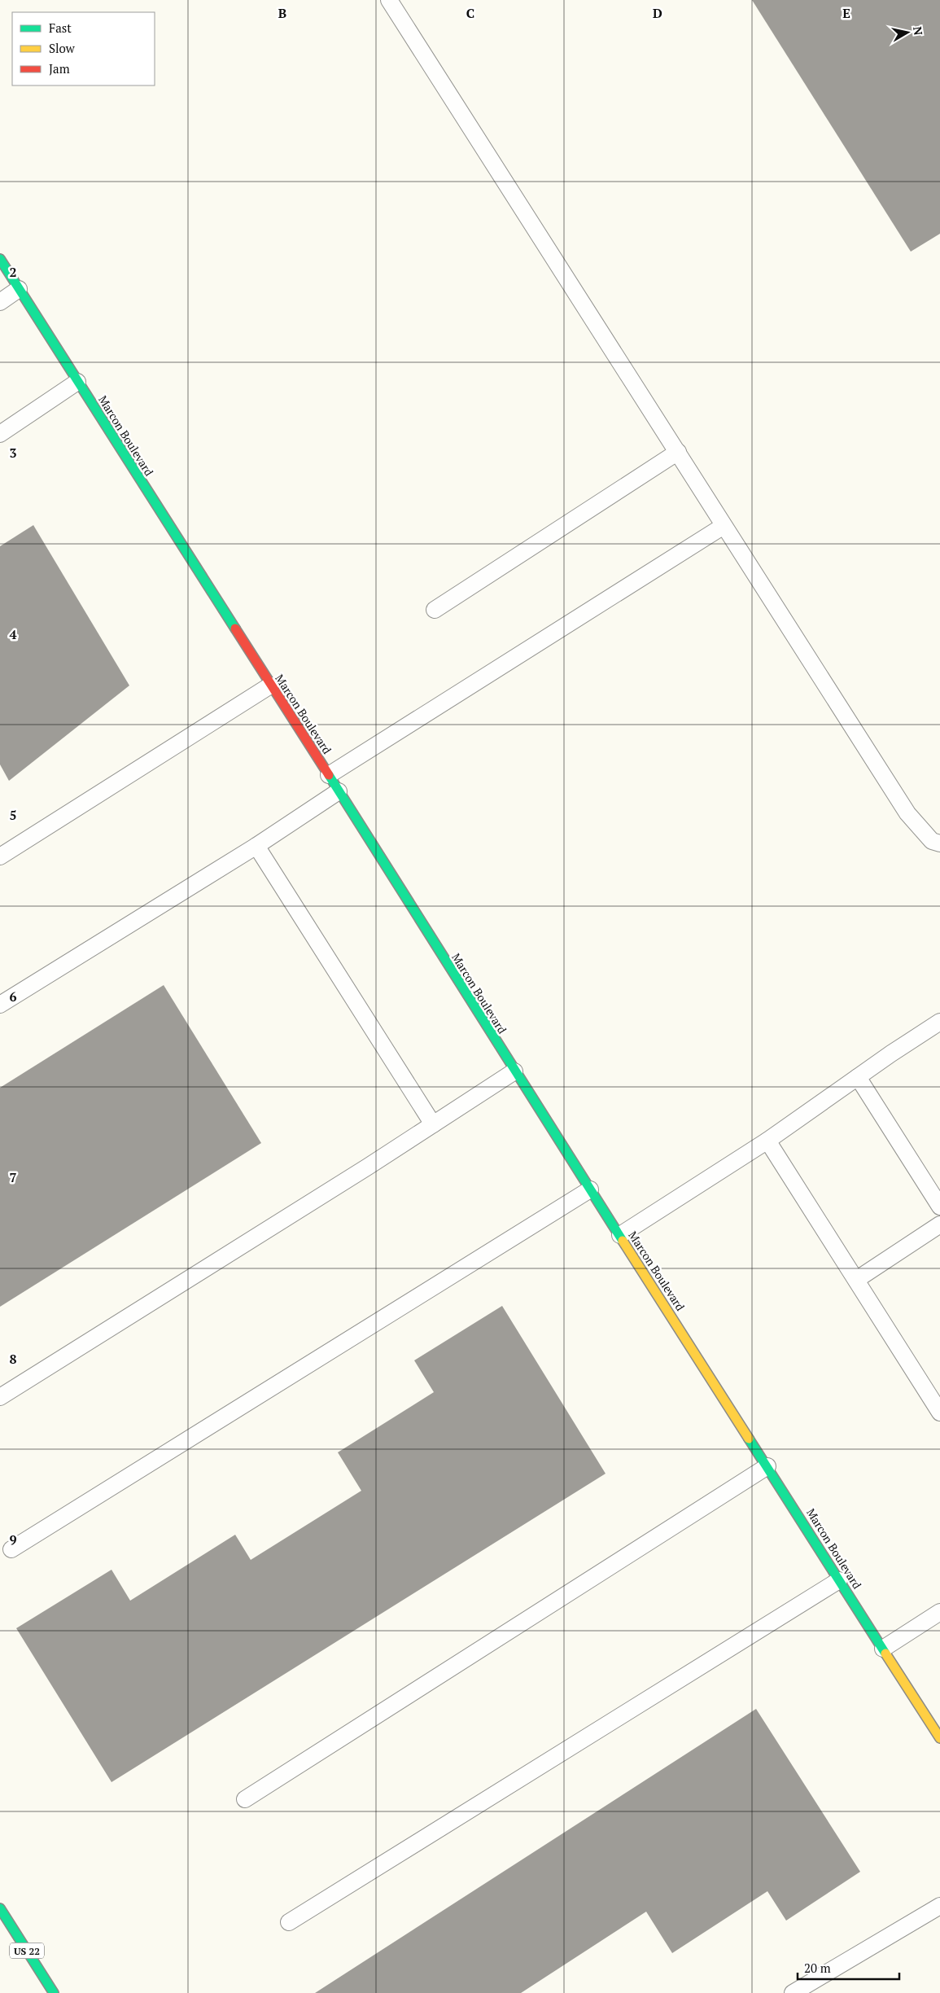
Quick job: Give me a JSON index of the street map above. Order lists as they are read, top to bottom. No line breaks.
{"streets":{"main road":["Marcon Boulevard","US 22"]},"legend":["Fast","Slow","Jam"],"scale_bar":"20 m","north":"right","grid":{"columns":["B","C","D","E"],"rows":["2","3","4","5","6","7","8","9"]}}
